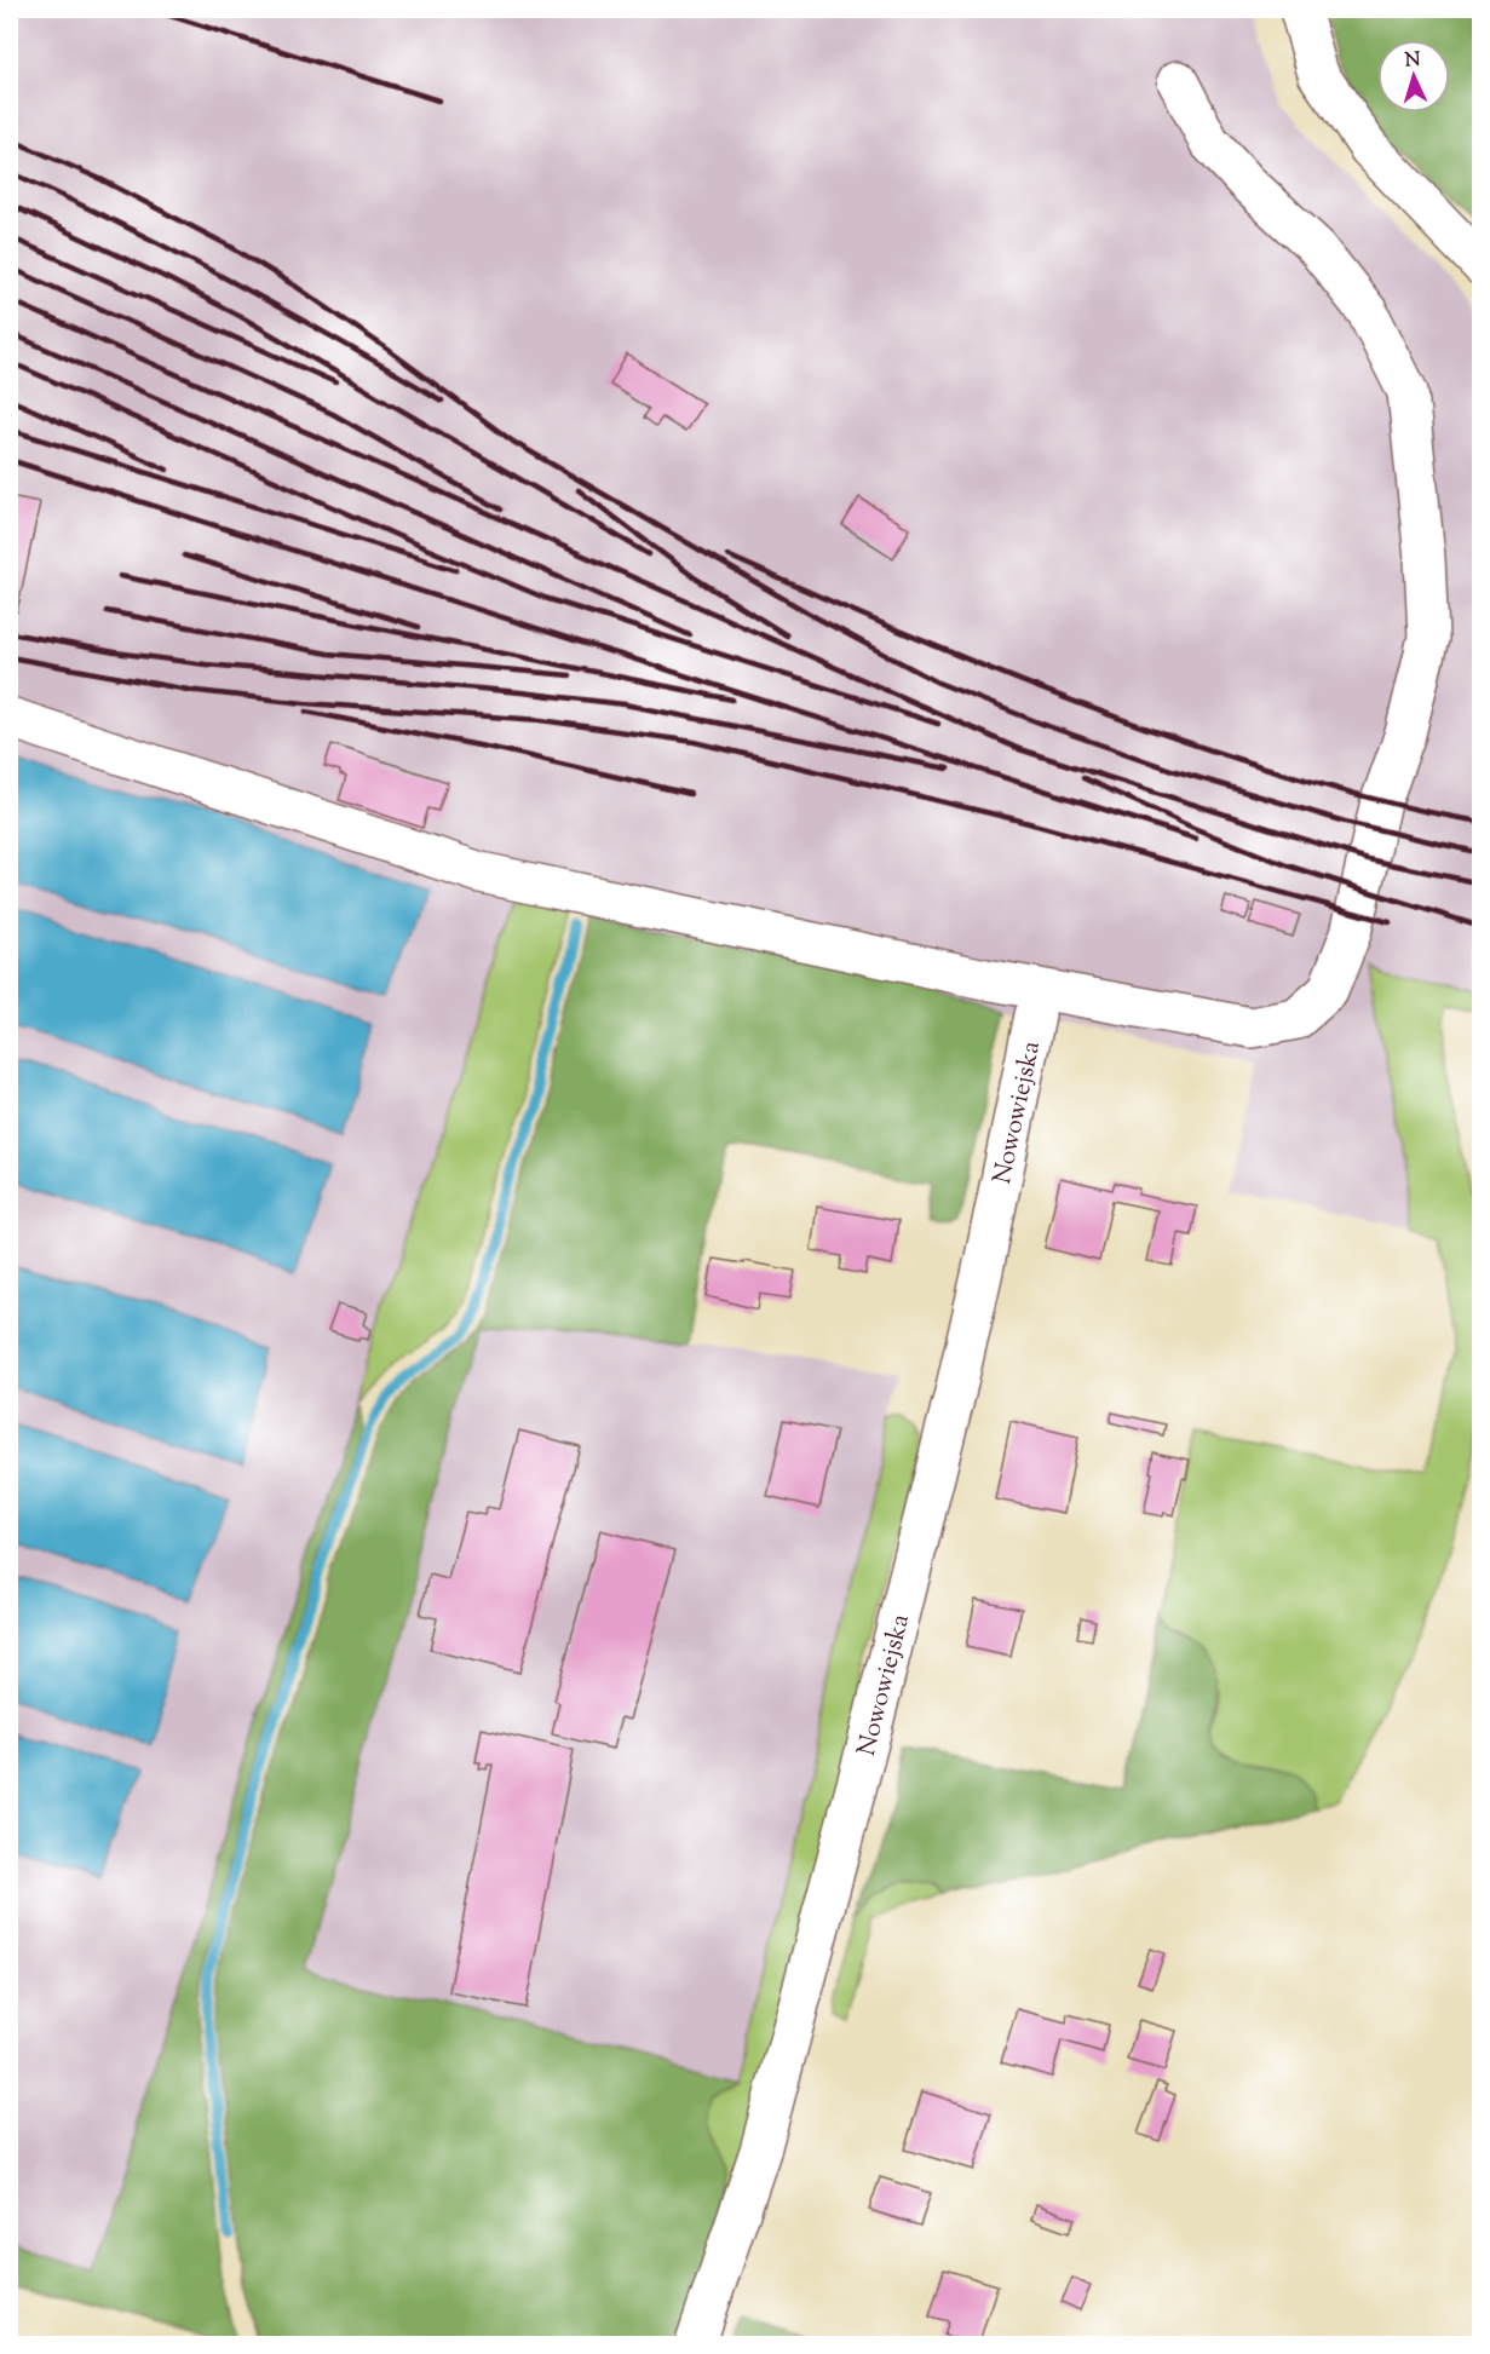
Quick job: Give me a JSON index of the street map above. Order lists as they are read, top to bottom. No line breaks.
{"streets":{"street":["Nowowiejska"]},"north":"top"}
